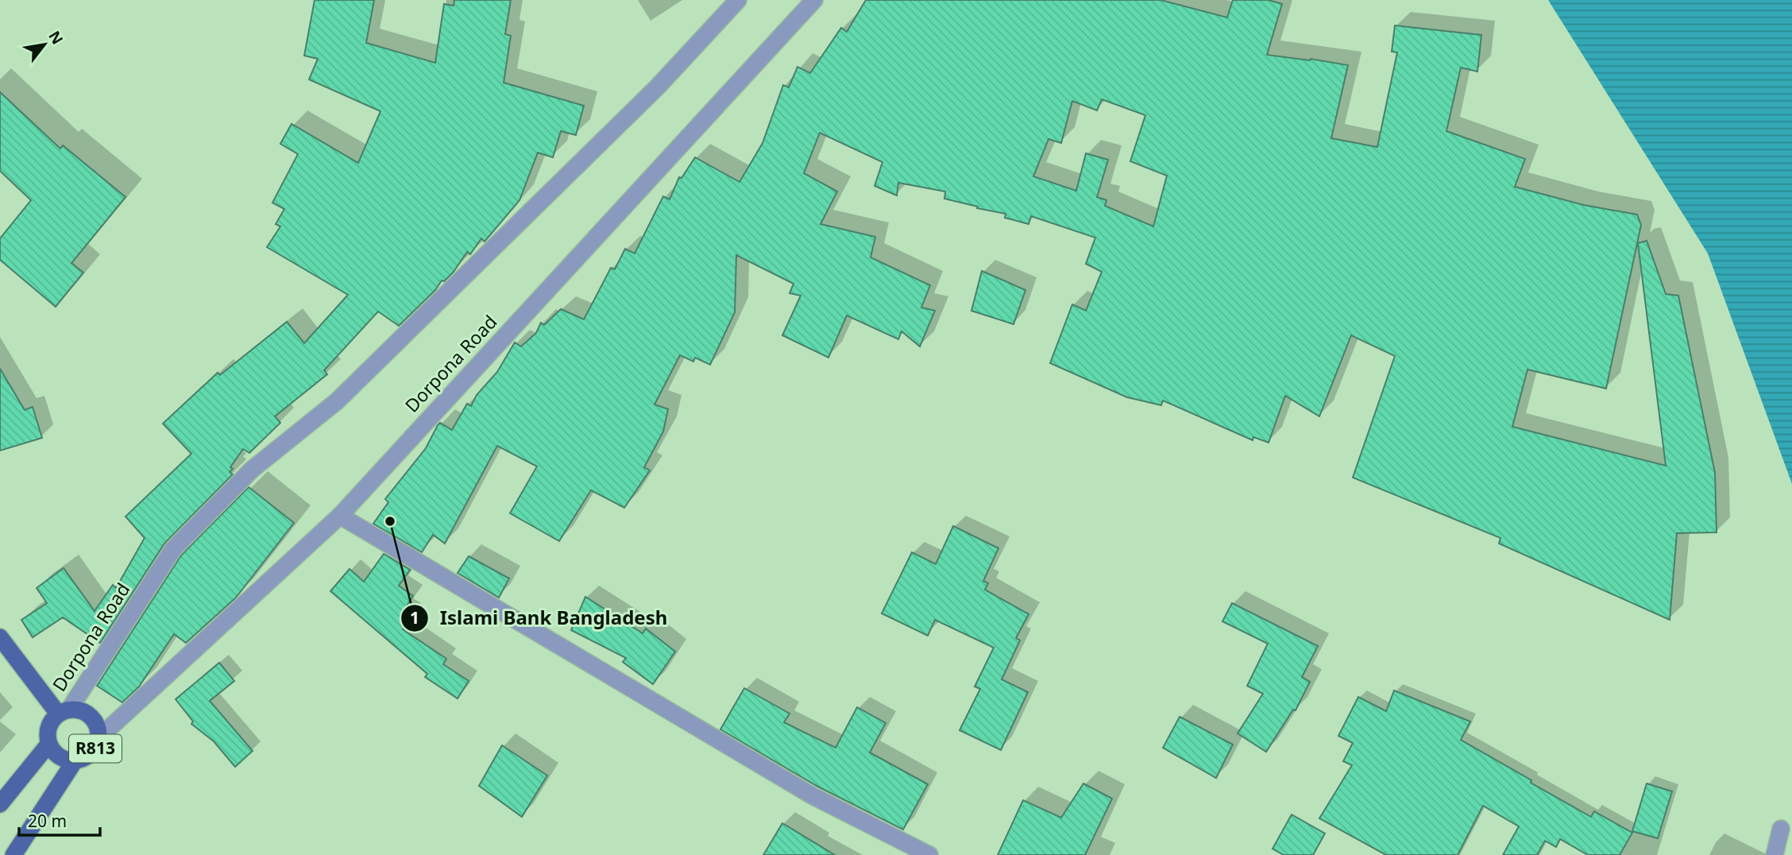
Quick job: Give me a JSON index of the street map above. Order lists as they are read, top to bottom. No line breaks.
{"streets":{"main road":["R813"],"street":["Dorpona Road"]},"crossings":[["Dorpona Road","R813"]],"places":["Islami Bank Bangladesh"],"scale_bar":"20 m","north":"top right"}
